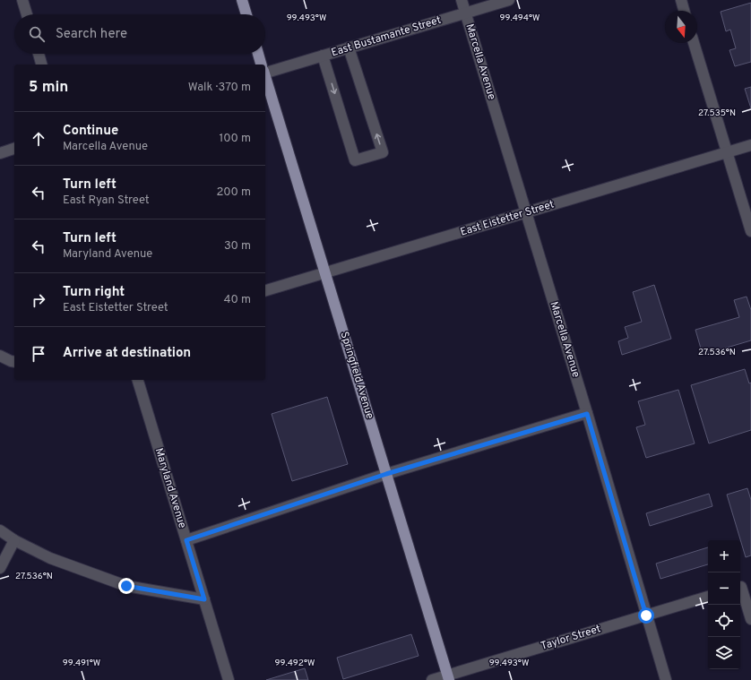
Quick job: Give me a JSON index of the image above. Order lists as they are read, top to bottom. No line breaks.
{"streets":{"main road":["Springfield Avenue"],"street":["East Bustamante Street","Marcella Avenue","East Eistetter Street","Maryland Avenue","Taylor Street"]},"crossings":[["East Bustamante Street","Marcella Avenue"],["Marcella Avenue","East Eistetter Street"],["Marcella Avenue","Taylor Street"],["East Eistetter Street","Springfield Avenue"],["Springfield Avenue","Taylor Street"]],"north":"bottom","page":{"search":"Search here","heading":["5 min","Walk · 370 m"],"list":[["Continue","Marcella Avenue","100 m"],["Turn left","East Ryan Street","200 m"],["Turn left","Maryland Avenue","30 m"],["Turn right","East Eistetter Street","40 m"],"Arrive at destination"],"map_buttons":["+","−"]},"coordinates":["99.493°W","99.494°W","27.535°N","27.536°N","99.491°W","99.492°W"]}
